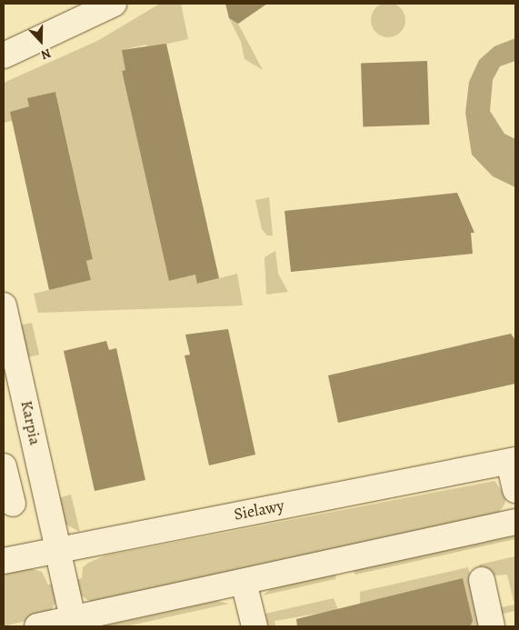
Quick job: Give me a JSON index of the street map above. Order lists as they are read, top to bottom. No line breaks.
{"streets":{"street":["Karpia","Sielawy"]},"crossings":[["Karpia","Sielawy"]],"north":"bottom"}
